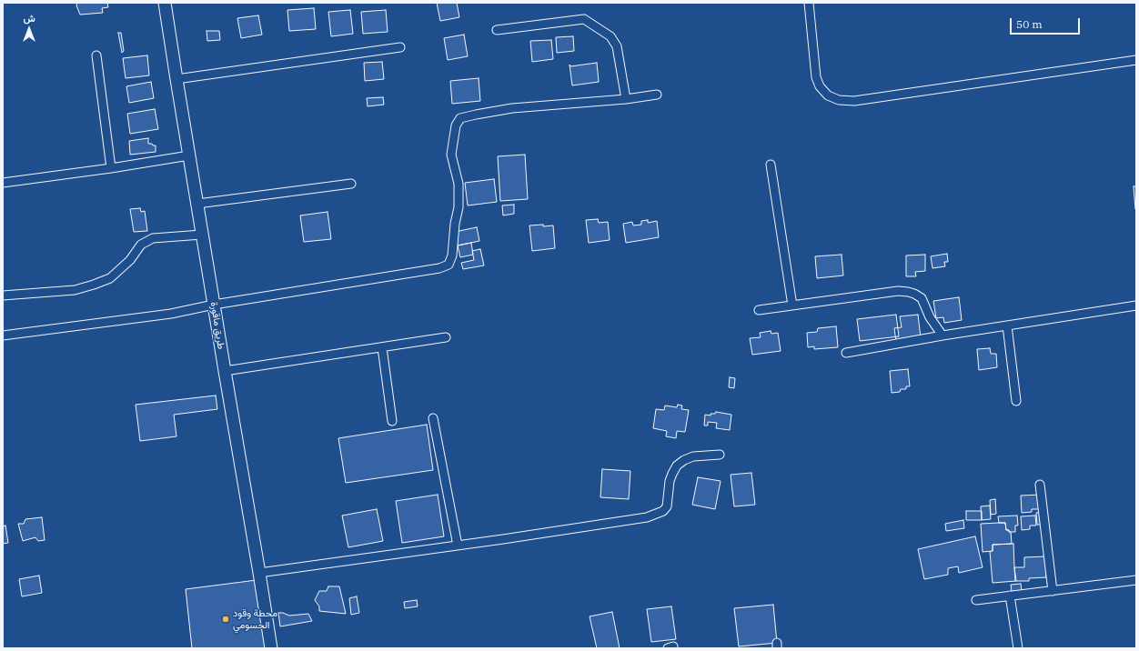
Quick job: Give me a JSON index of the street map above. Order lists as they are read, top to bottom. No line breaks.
{"streets":{"street":["طريق ماقورة"]},"places":["محطة وقود الحسومي"],"scale_bar":"50 m","north":"top"}
